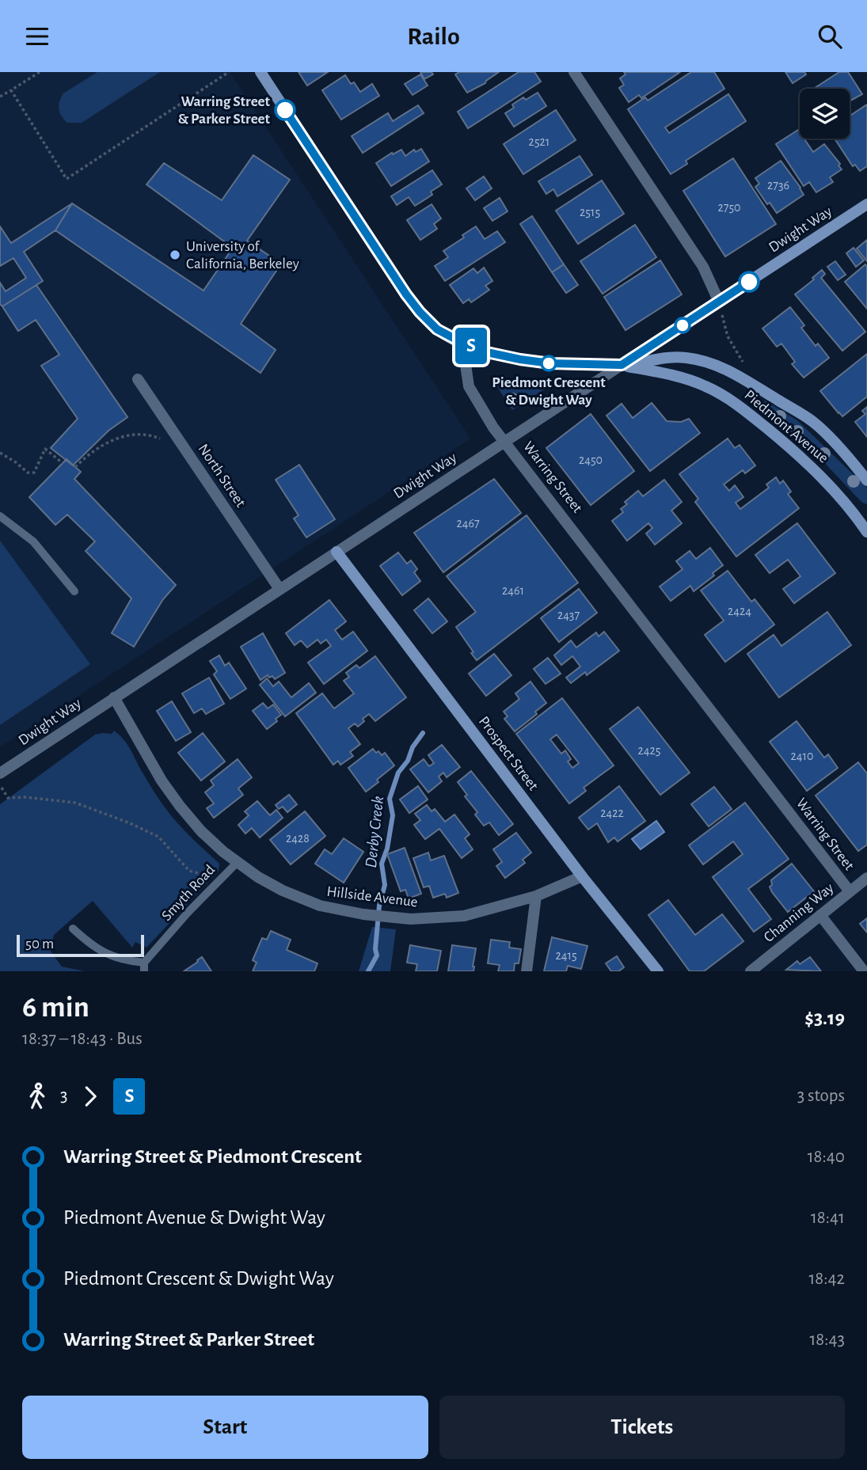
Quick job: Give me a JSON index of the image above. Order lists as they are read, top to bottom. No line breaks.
{"streets":{"street":["Dwight Way","Piedmont Avenue","North Street","Warring Street","Prospect Street","Hillside Avenue","Channing Way"],"lane":["Smyth Road"]},"crossings":[["Dwight Way","Piedmont Avenue"],["Dwight Way","North Street"],["Dwight Way","Warring Street"],["Dwight Way","Prospect Street"],["Dwight Way","Hillside Avenue"],["Warring Street","Channing Way"],["Prospect Street","Hillside Avenue"],["Smyth Road","Hillside Avenue"]],"water":["Derby Creek"],"places":["Warring Street & Parker Street","University of California, Berkeley","Piedmont Crescent & Dwight Way"],"lines":["bus line S"],"house_numbers":["2521","2736","2750","2515","2450","2467","2461","2424","2437","2425","2410","2422","2428","2415"],"scale_bar":"50 m","page":{"header":"Railo","on_map":"S","scale":"50 m","heading":["6 min","18:37 – 18:43 · Bus","$3.19"],"legs":["3","S","3 stops"],"list":[{"name":"Warring Street & Piedmont Crescent","value":"18:40"},{"name":"Piedmont Avenue & Dwight Way","value":"18:41"},{"name":"Piedmont Crescent & Dwight Way","value":"18:42"},{"name":"Warring Street & Parker Street","value":"18:43"}],"buttons":["Start","Tickets"]}}
